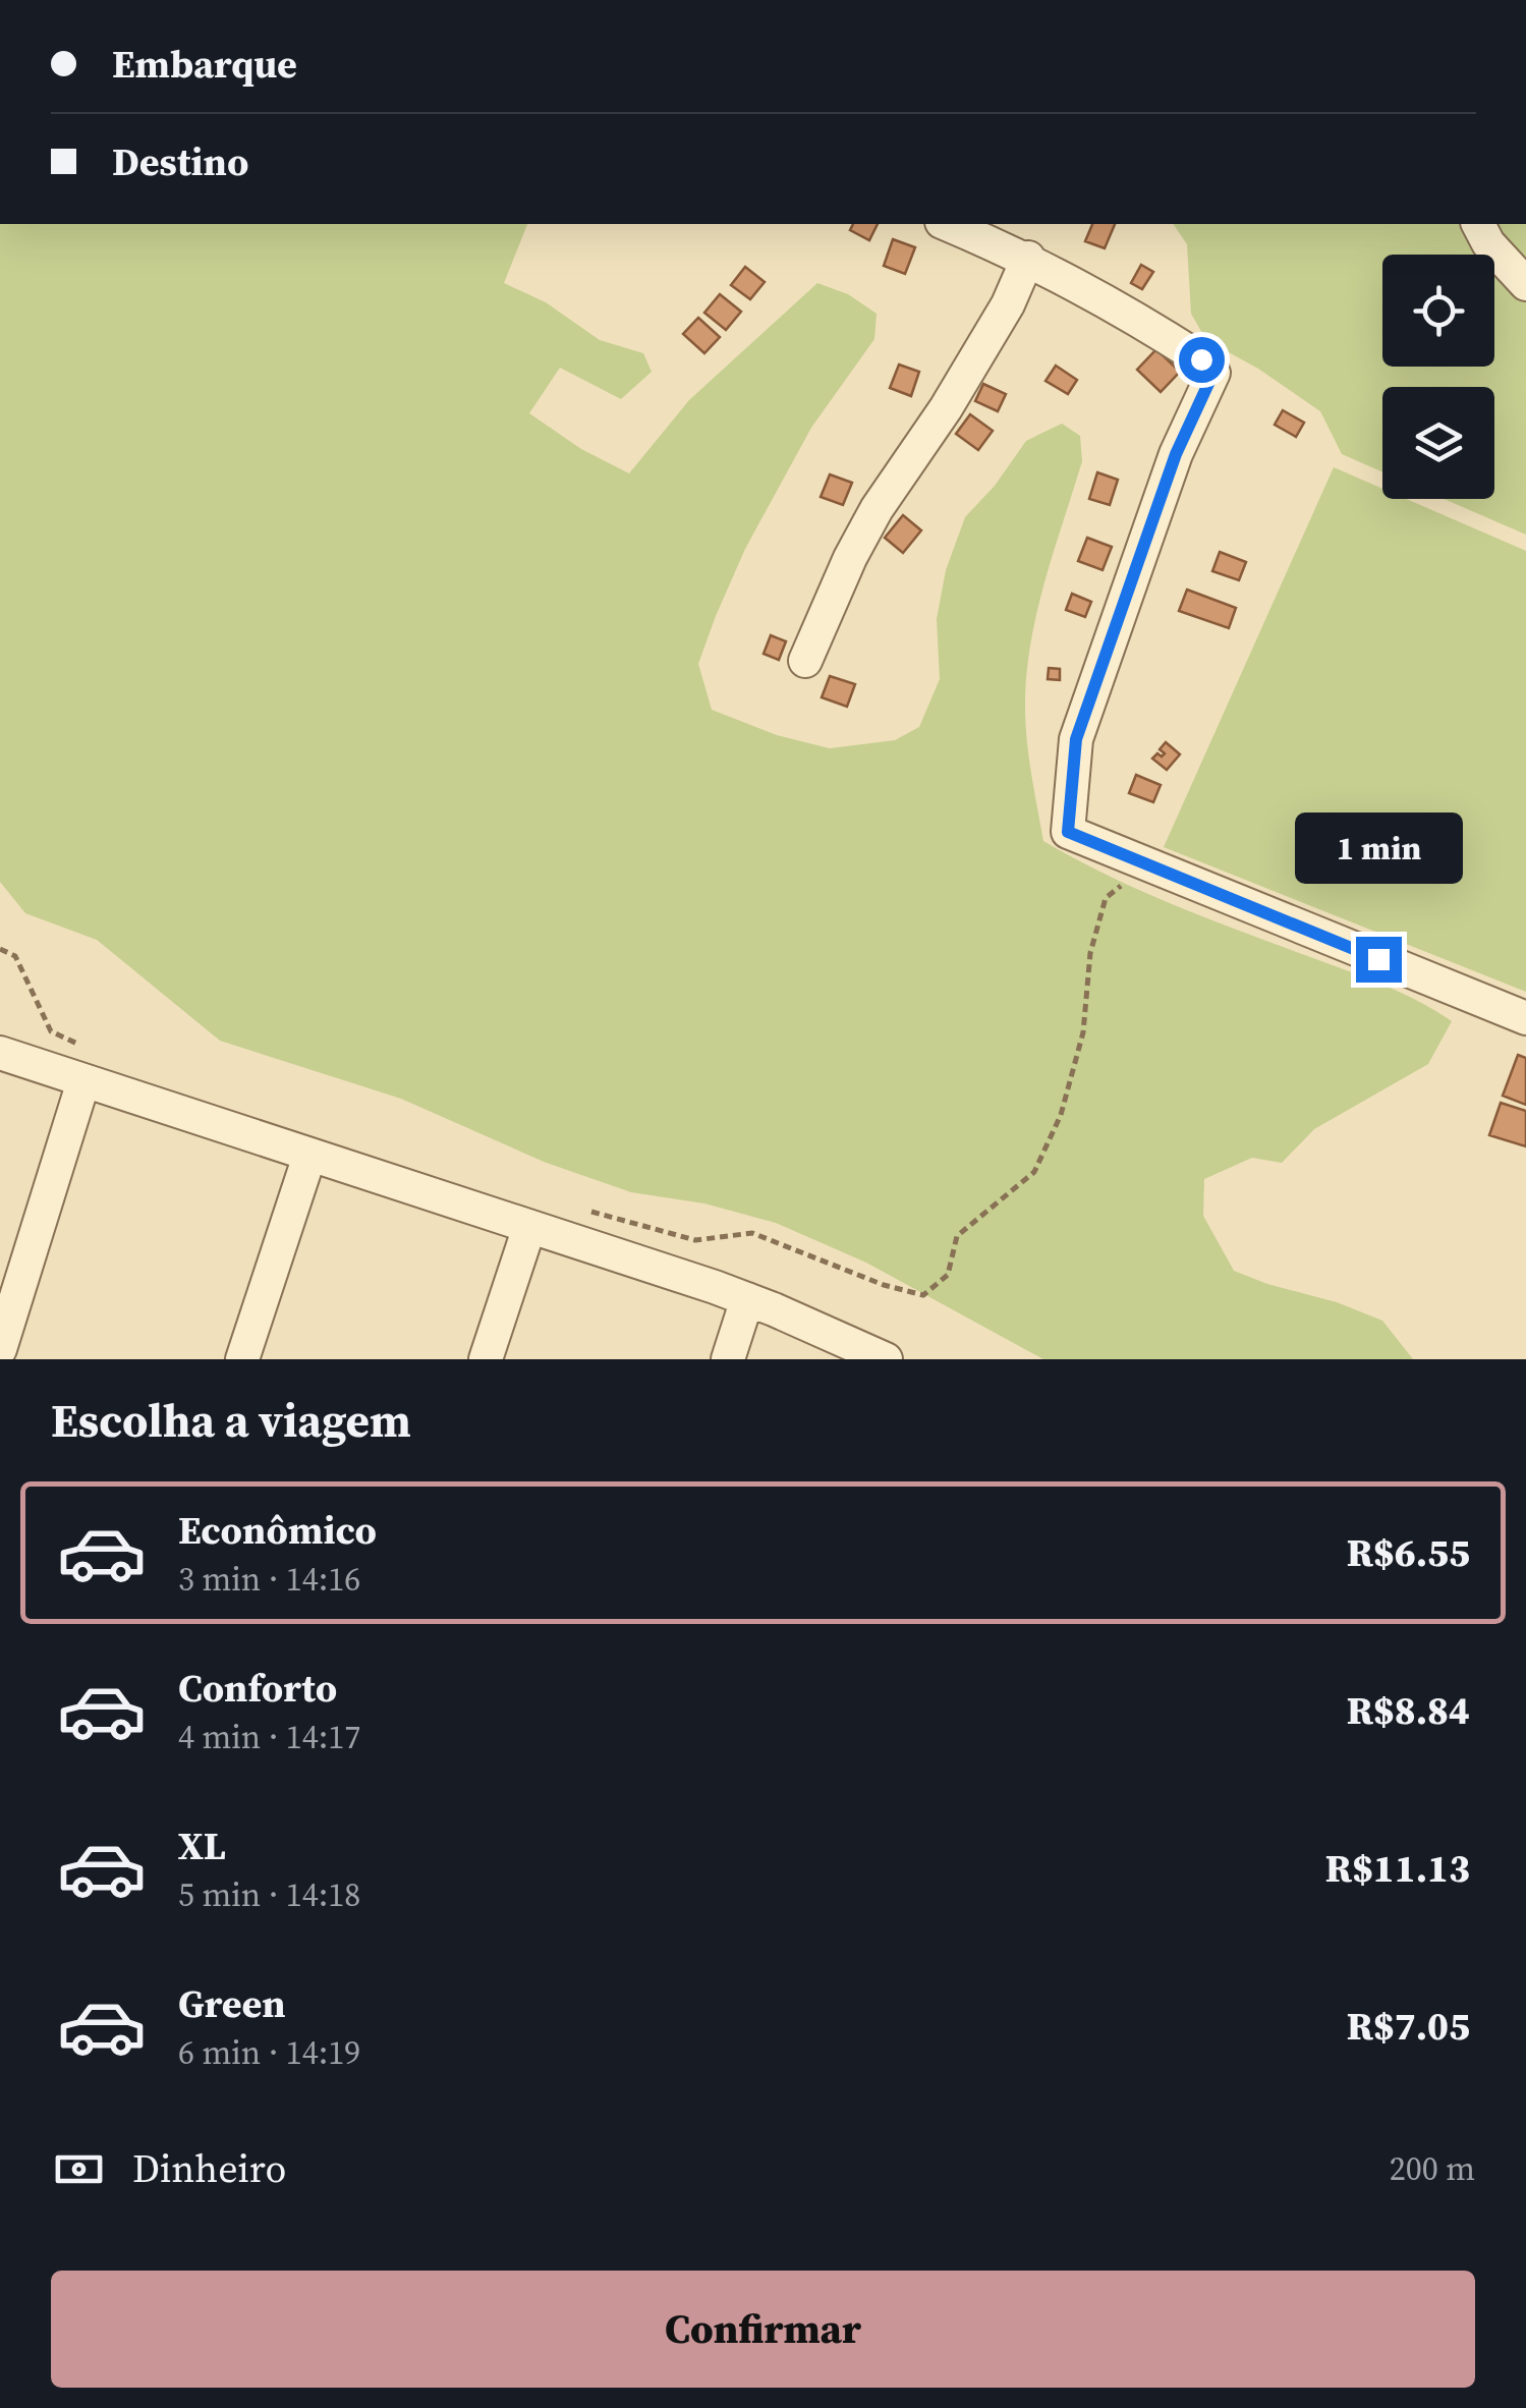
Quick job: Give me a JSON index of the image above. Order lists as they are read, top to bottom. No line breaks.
{"page":{"banner":["Embarque","Destino"],"bubble":"1 min","heading":"Escolha a viagem","list":[{"name":"Econômico","note":"3 min · 14:16","value":"R$6.55"},{"name":"Conforto","note":"4 min · 14:17","value":"R$8.84"},{"name":"XL","note":"5 min · 14:18","value":"R$11.13"},{"name":"Green","note":"6 min · 14:19","value":"R$7.05"}],"pay":["Dinheiro","200 m"],"buttons":"Confirmar"}}
